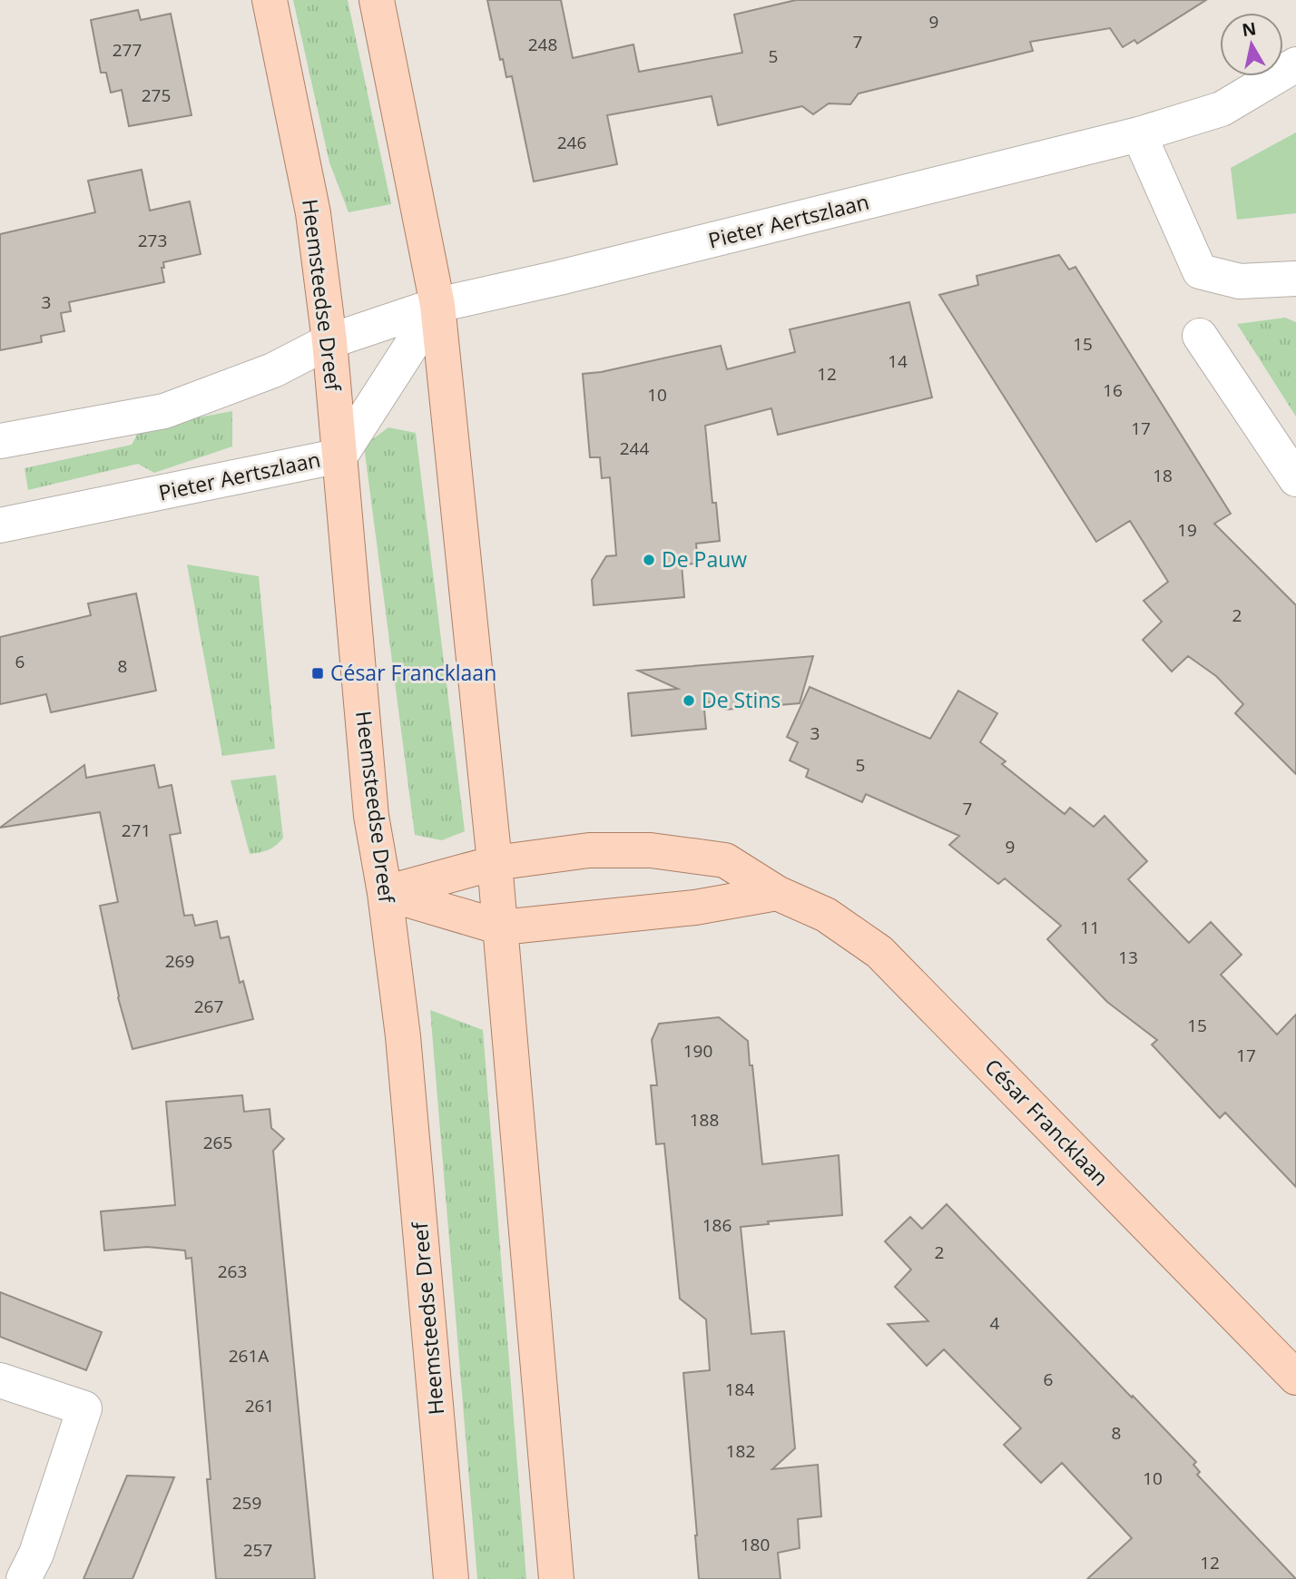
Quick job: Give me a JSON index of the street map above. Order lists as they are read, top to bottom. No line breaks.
{"streets":{"main road":["Heemsteedse Dreef","César Francklaan"],"street":["Pieter Aertszlaan"]},"crossings":[["Pieter Aertszlaan","Heemsteedse Dreef"],["Heemsteedse Dreef","César Francklaan"]],"places":{"other":["De Pauw","De Stins"],"transit":["César Francklaan"]},"house_numbers":["9","7","248","277","5","275","246","273","3","15","14","12","16","10","17","244","18","19","2","6","8","3","5","7","271","9","11","13","269","267","15","190","17","188","265","186","2","263","4","261A","6","184","261","8","182","10","259","180","257","12"],"north":"top"}
